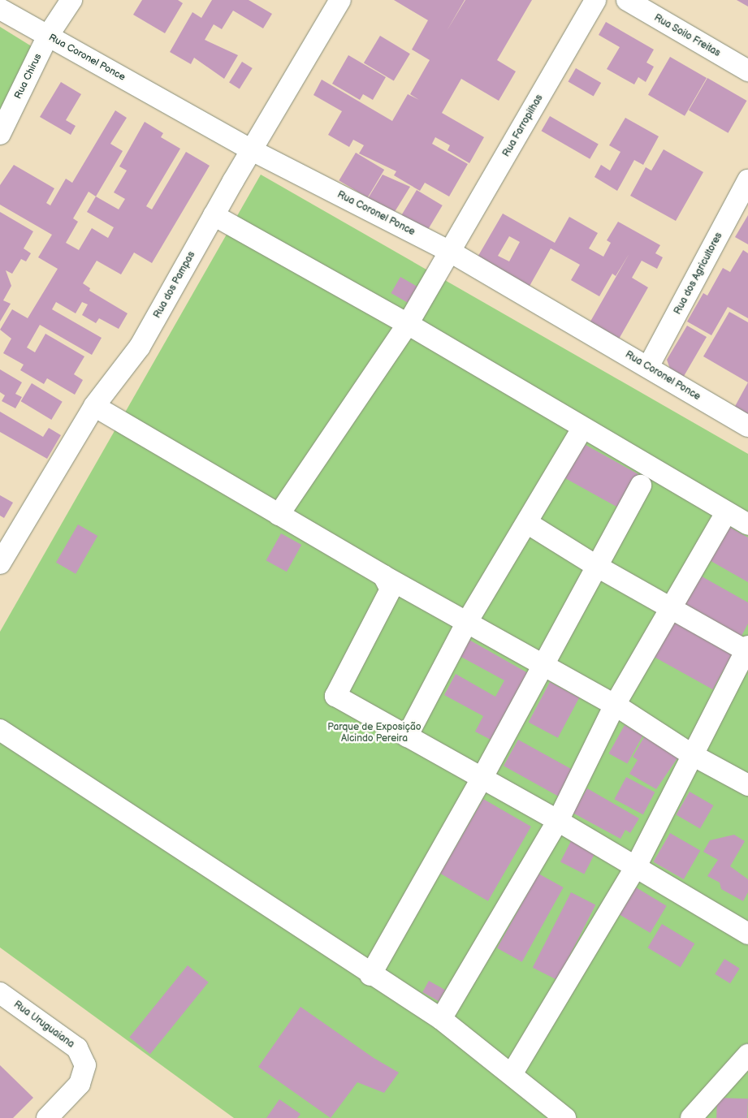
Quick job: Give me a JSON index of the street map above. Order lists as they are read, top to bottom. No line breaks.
{"streets":{"street":["Rua Soilo Freitas","Rua Coronel Ponce","Rua Chirus","Rua Farropilhas","Rua dos Agricultores","Rua dos Pampas","Rua Uruguaiana"]},"crossings":[["Rua Coronel Ponce","Rua Chirus"],["Rua Coronel Ponce","Rua Farropilhas"],["Rua Coronel Ponce","Rua dos Agricultores"],["Rua Coronel Ponce","Rua dos Pampas"]],"parks":["Parque de Exposição Alcindo Pereira"]}
